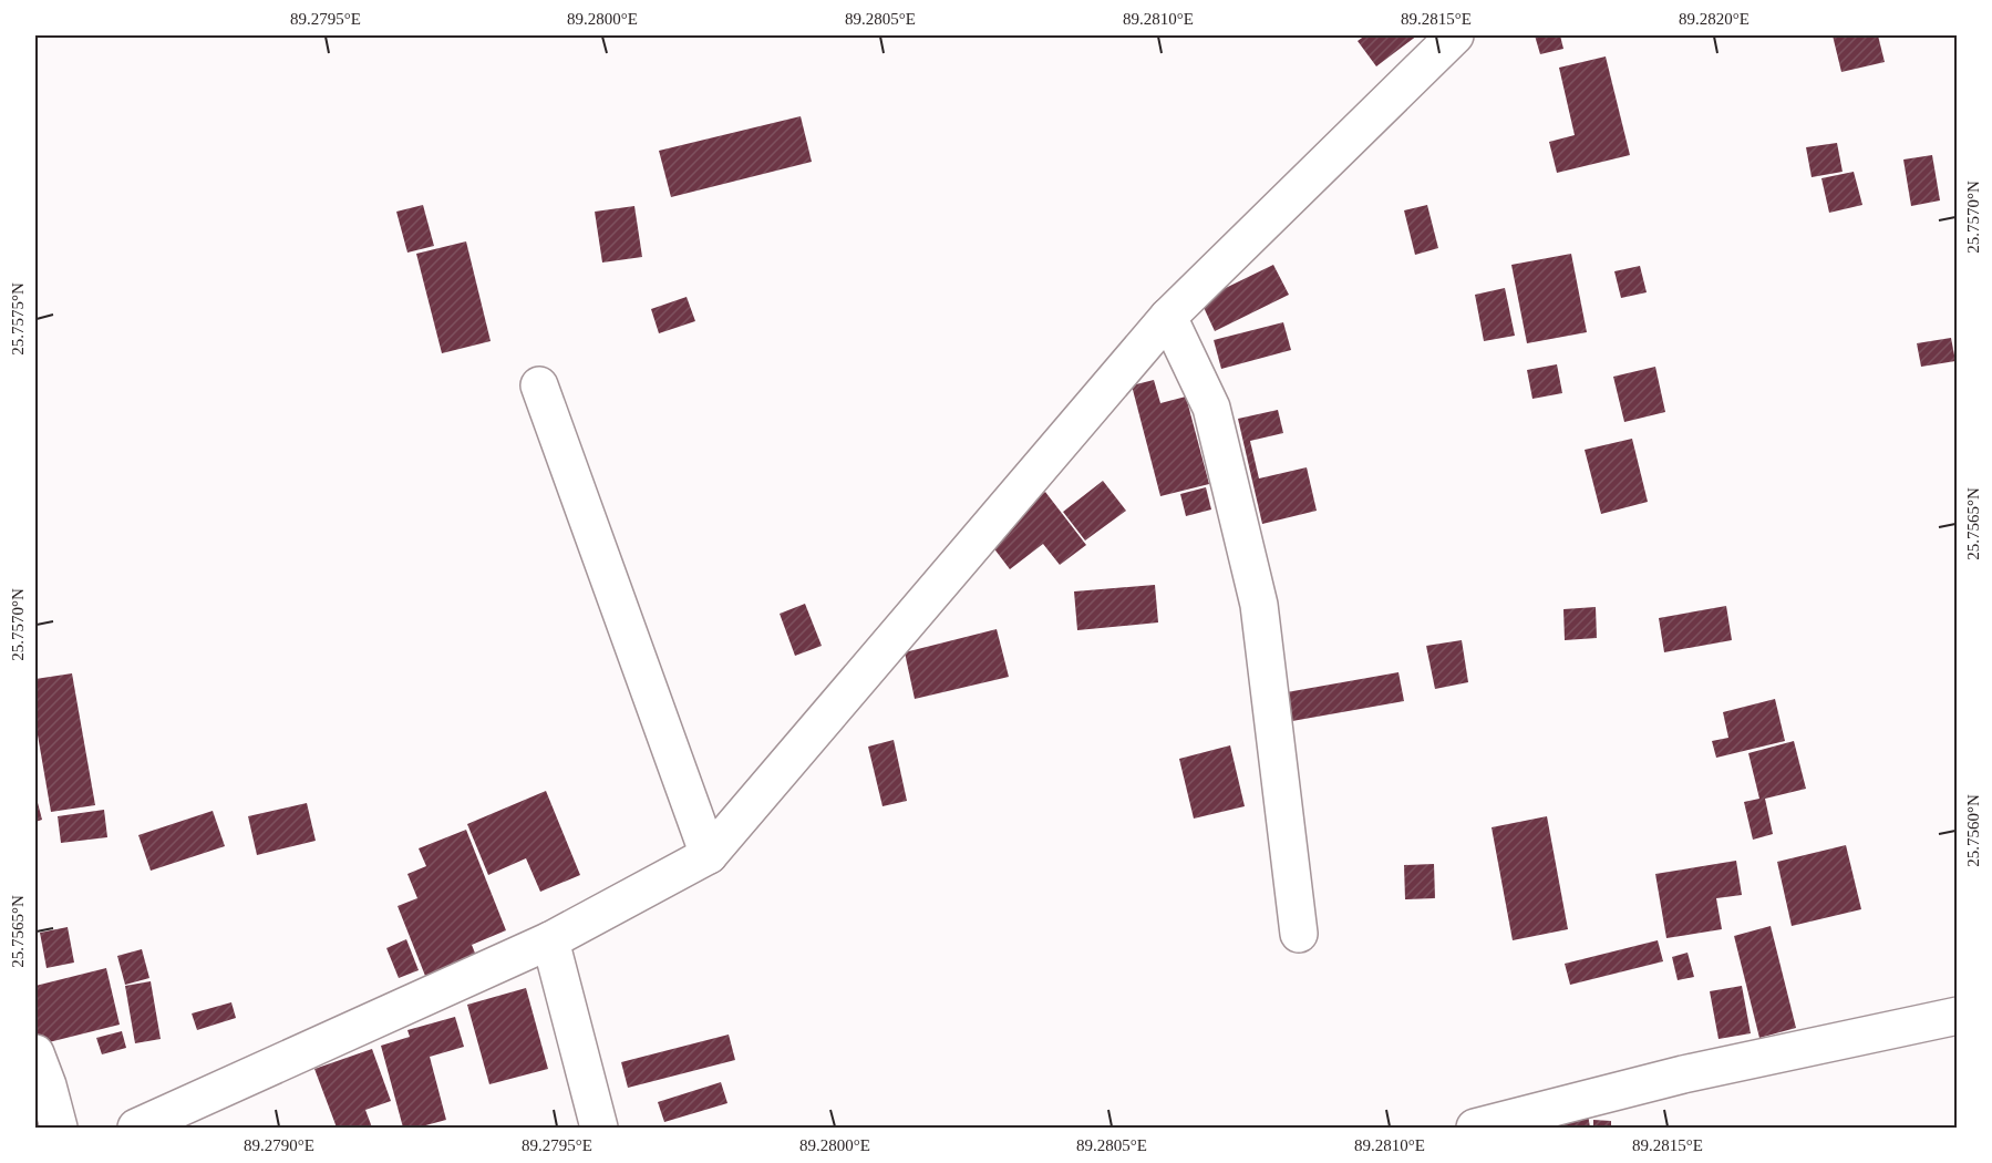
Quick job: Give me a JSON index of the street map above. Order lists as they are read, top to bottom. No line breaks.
{"coordinates":["89.2795°E","89.2800°E","89.2805°E","89.2810°E","89.2815°E","89.2820°E","25.7570°N","25.7575°N","25.7565°N","25.7560°N","89.2790°E"]}
